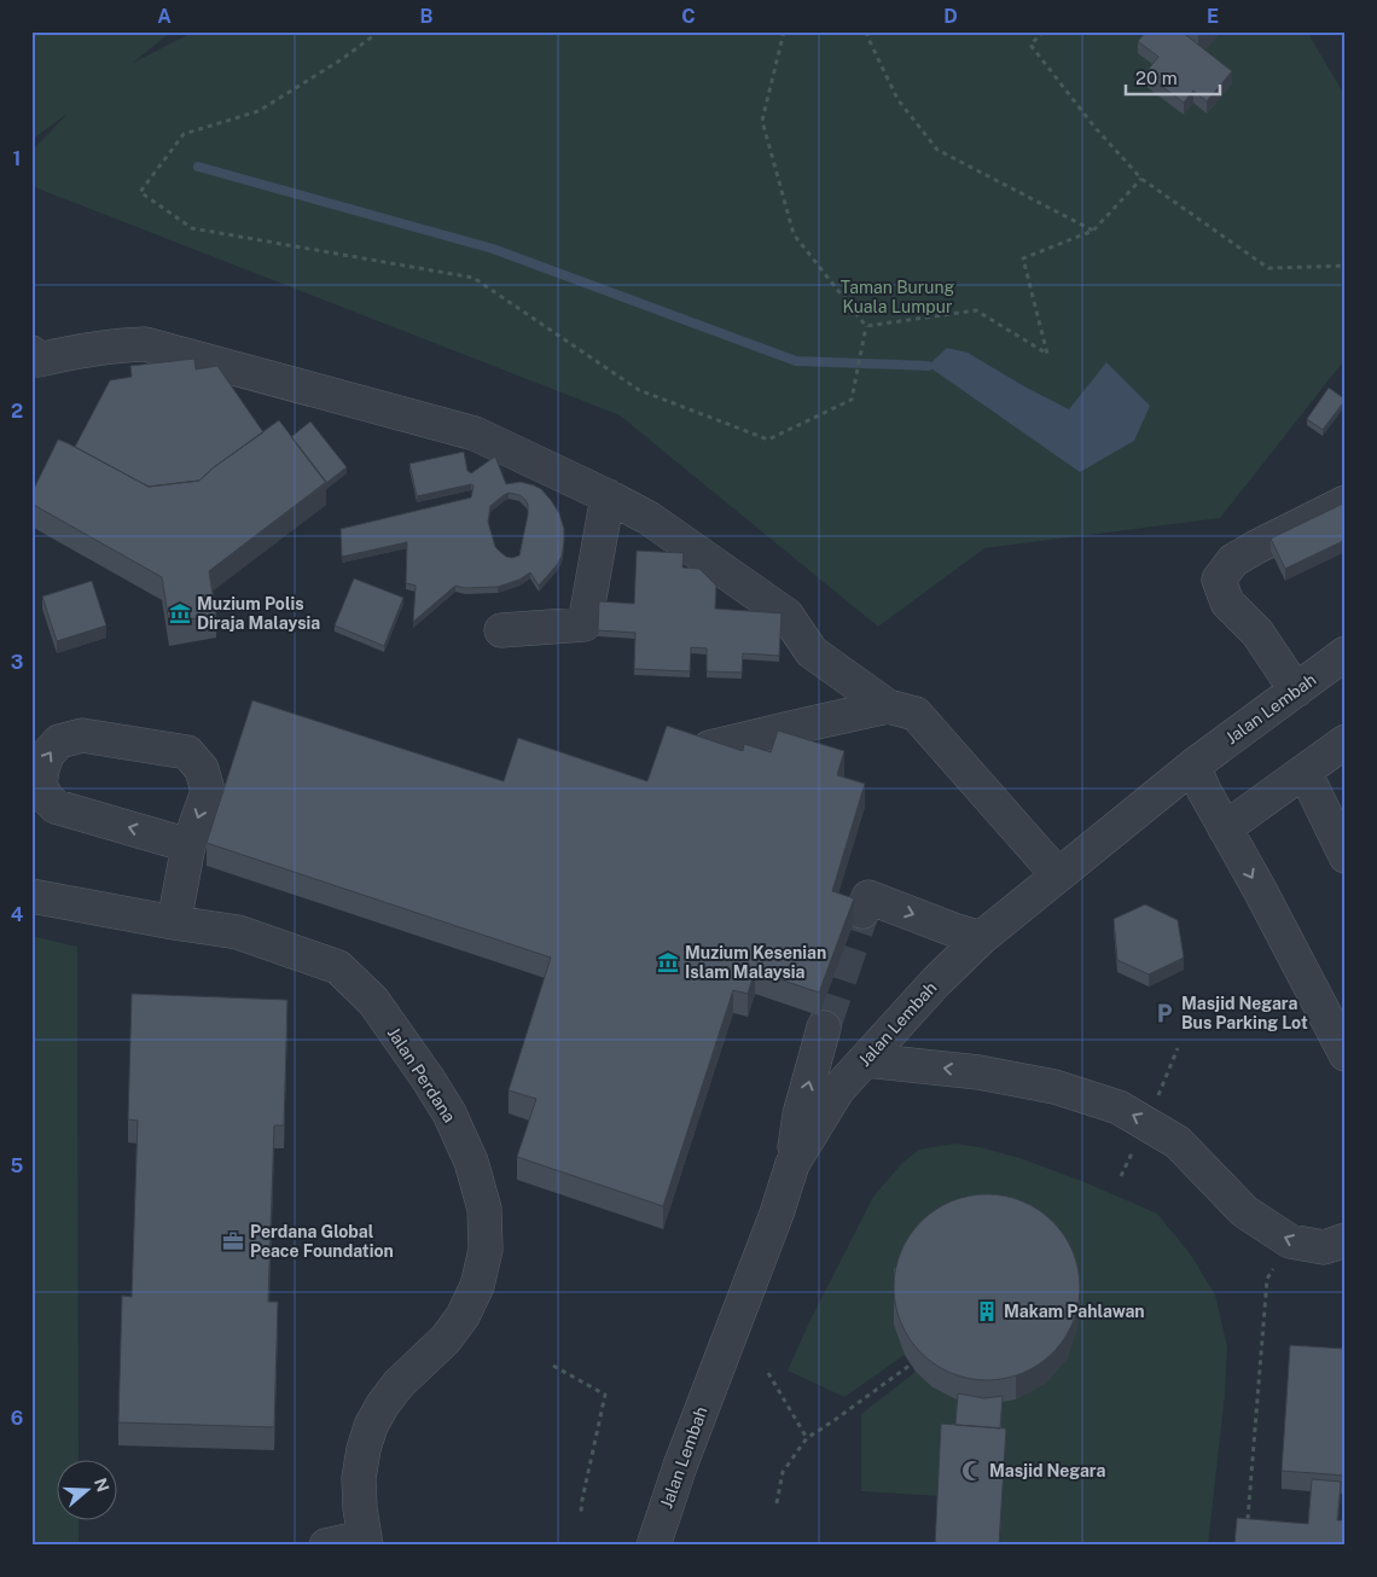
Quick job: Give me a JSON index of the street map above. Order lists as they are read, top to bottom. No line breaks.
{"streets":{"street":["Jalan Lembah","Jalan Perdana"]},"parks":["Taman Burung Kuala Lumpur"],"places":{"museum":["Muzium Polis Diraja Malaysia","Muzium Kesenian Islam Malaysia"],"parking":["Masjid Negara Bus Parking Lot"],"office":["Perdana Global Peace Foundation"],"building":["Makam Pahlawan"],"mosque":["Masjid Negara"]},"scale_bar":"20 m","north":"right","grid":{"columns":["A","B","C","D","E"],"rows":["1","2","3","4","5","6"]}}
